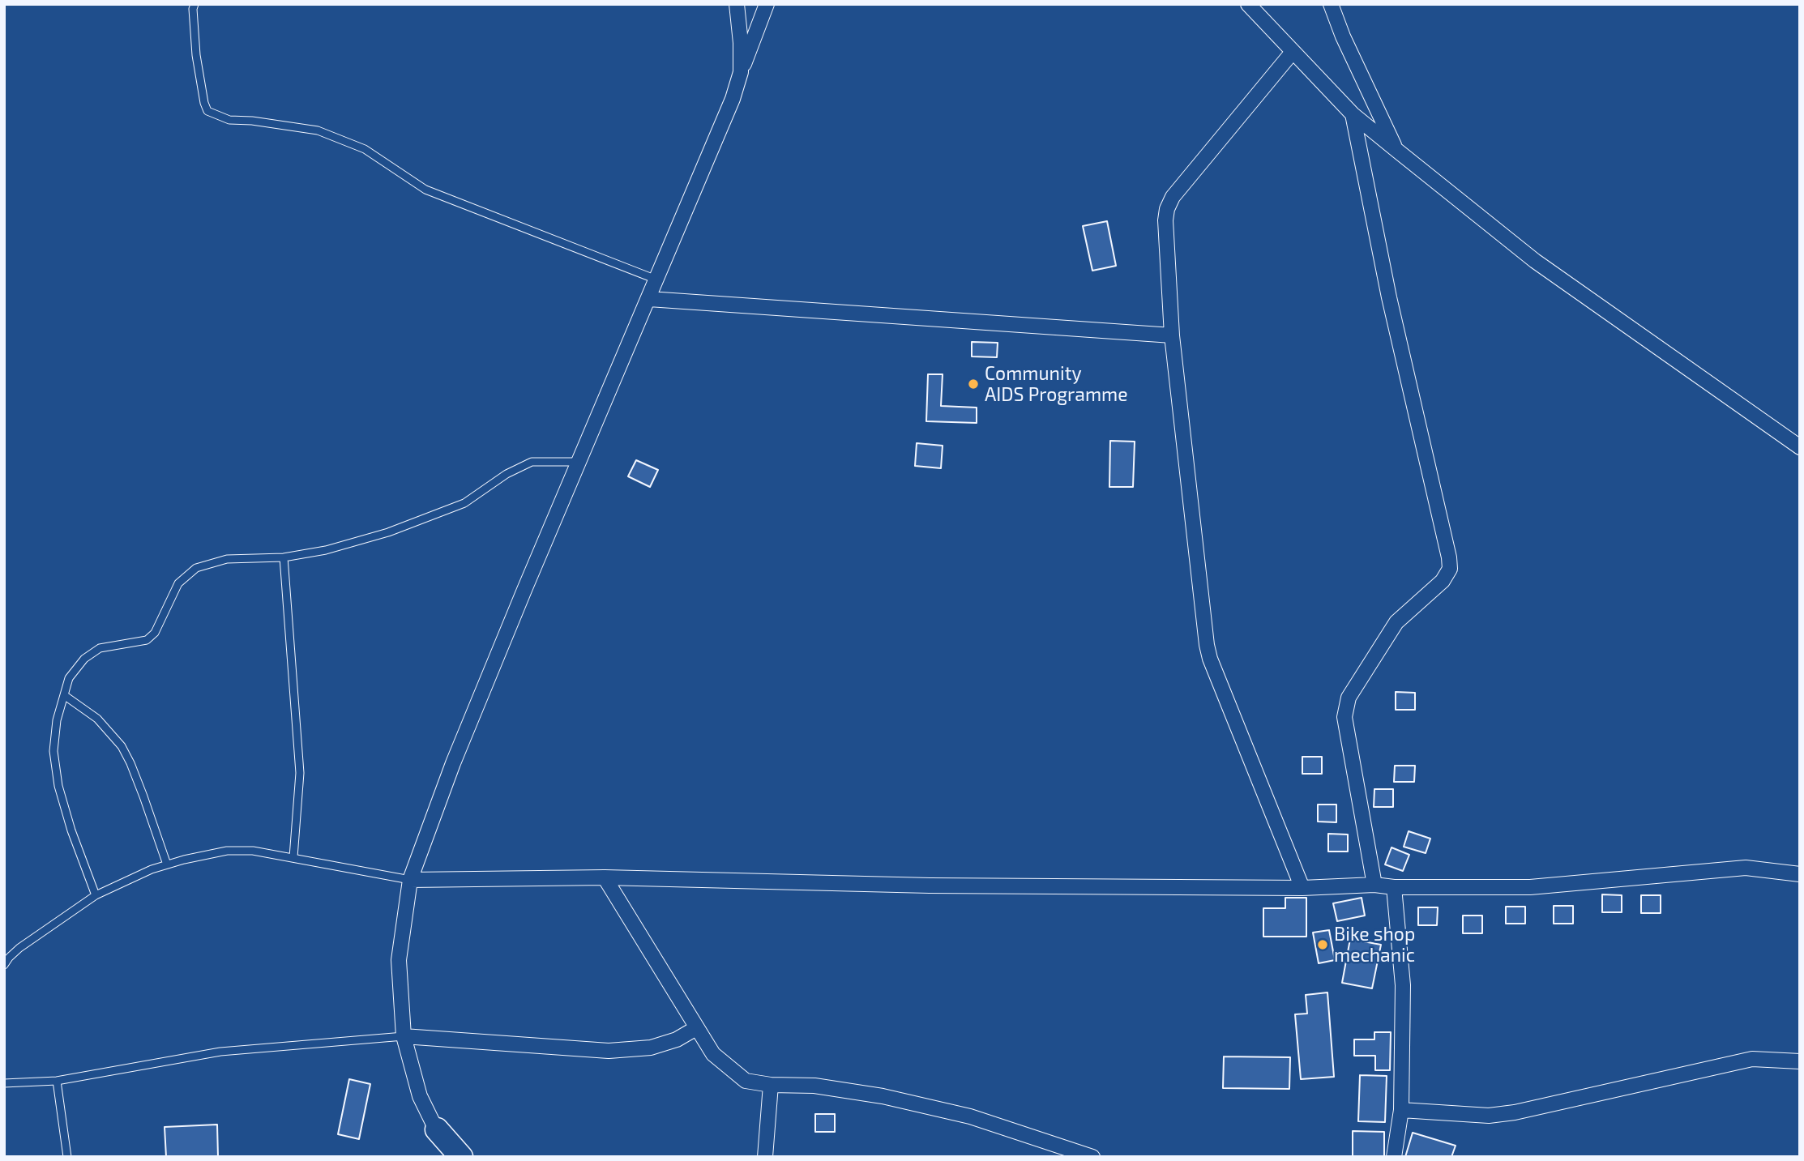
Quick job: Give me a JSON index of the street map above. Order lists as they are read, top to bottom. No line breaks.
{"places":["Community AIDS Programme","Bike shop mechanic"]}
